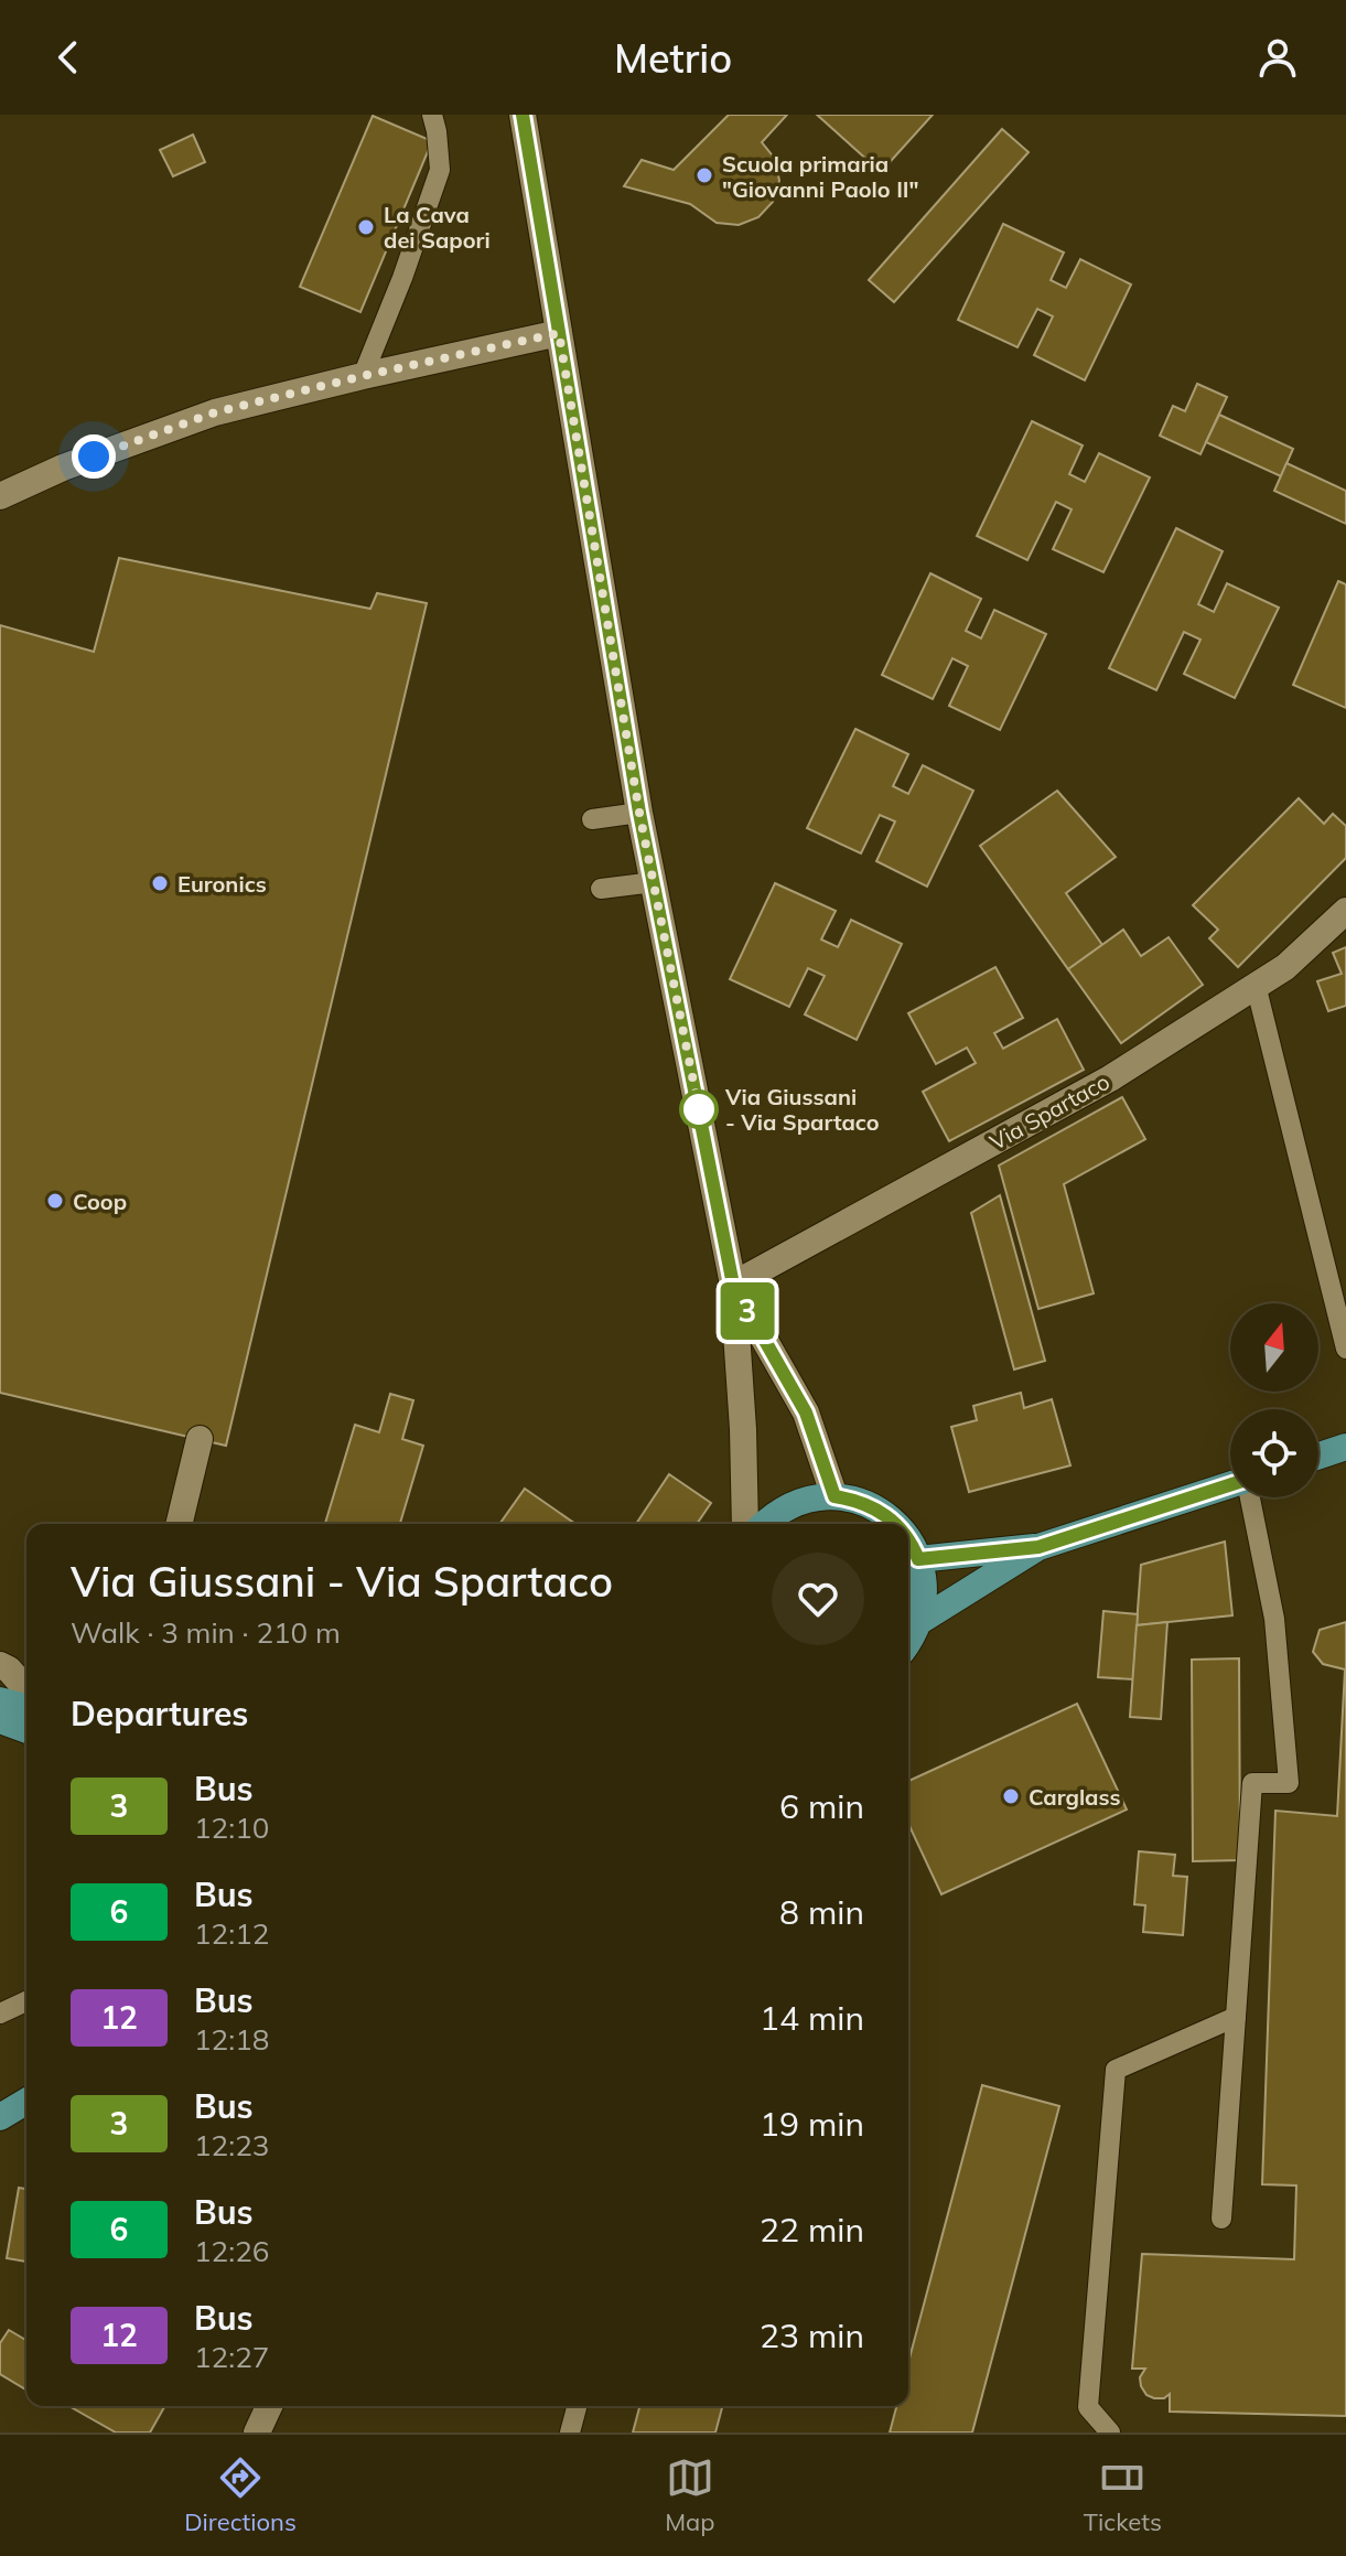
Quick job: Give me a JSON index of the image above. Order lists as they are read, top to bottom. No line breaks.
{"streets":{"street":["Via Spartaco"]},"places":["Scuola primaria \"Giovanni Paolo II\"","La Cava dei Sapori","Euronics","Via Giussani - Via Spartaco","Coop","Carglass"],"lines":["bus line 3"],"north":"top","page":{"header":"Metrio","on_map":"3","heading":[["Via Giussani - Via Spartaco","Walk · 3 min · 210 m"],"Departures"],"list":[{"mark":"3","name":"Bus","note":"12:10","value":"6 min"},{"mark":"6","name":"Bus","note":"12:12","value":"8 min"},{"mark":"12","name":"Bus","note":"12:18","value":"14 min"},{"mark":"3","name":"Bus","note":"12:23","value":"19 min"},{"mark":"6","name":"Bus","note":"12:26","value":"22 min"},{"mark":"12","name":"Bus","note":"12:27","value":"23 min"}],"tabs":["Directions","Map","Tickets"]}}
